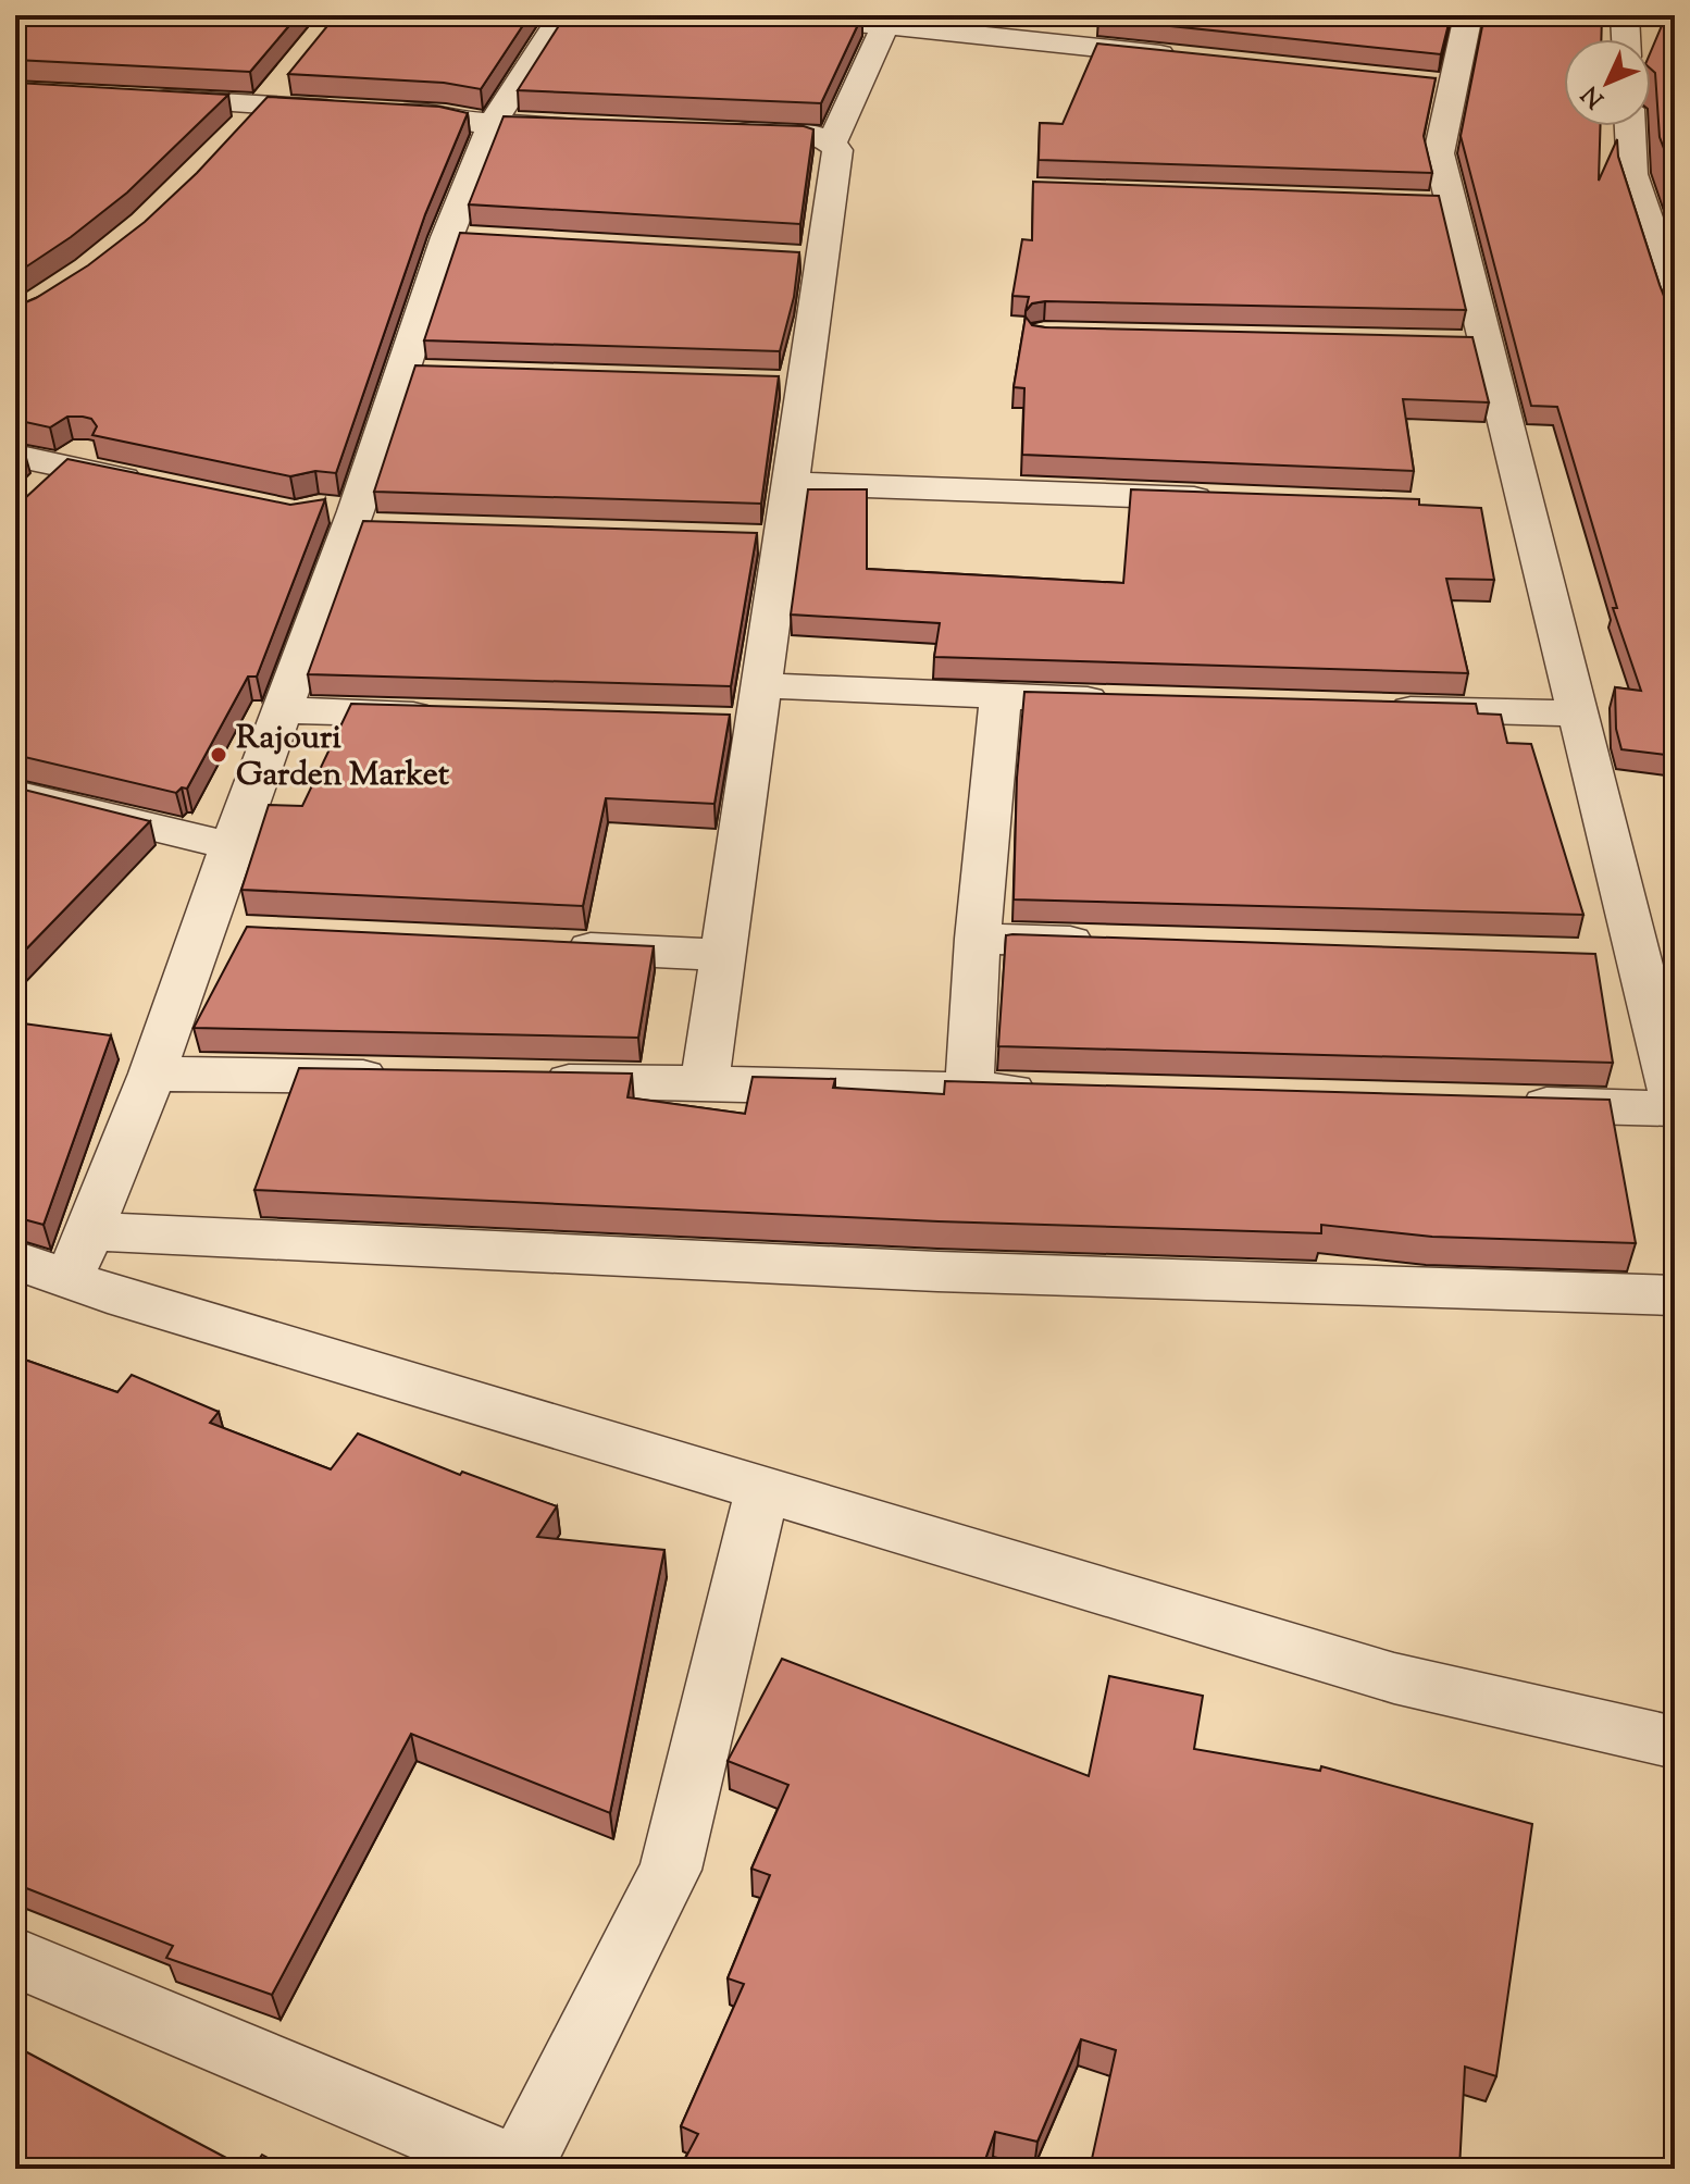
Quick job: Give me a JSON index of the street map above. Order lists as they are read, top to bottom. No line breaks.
{"places":["Rajouri Garden Market"],"north":"bottom left"}
